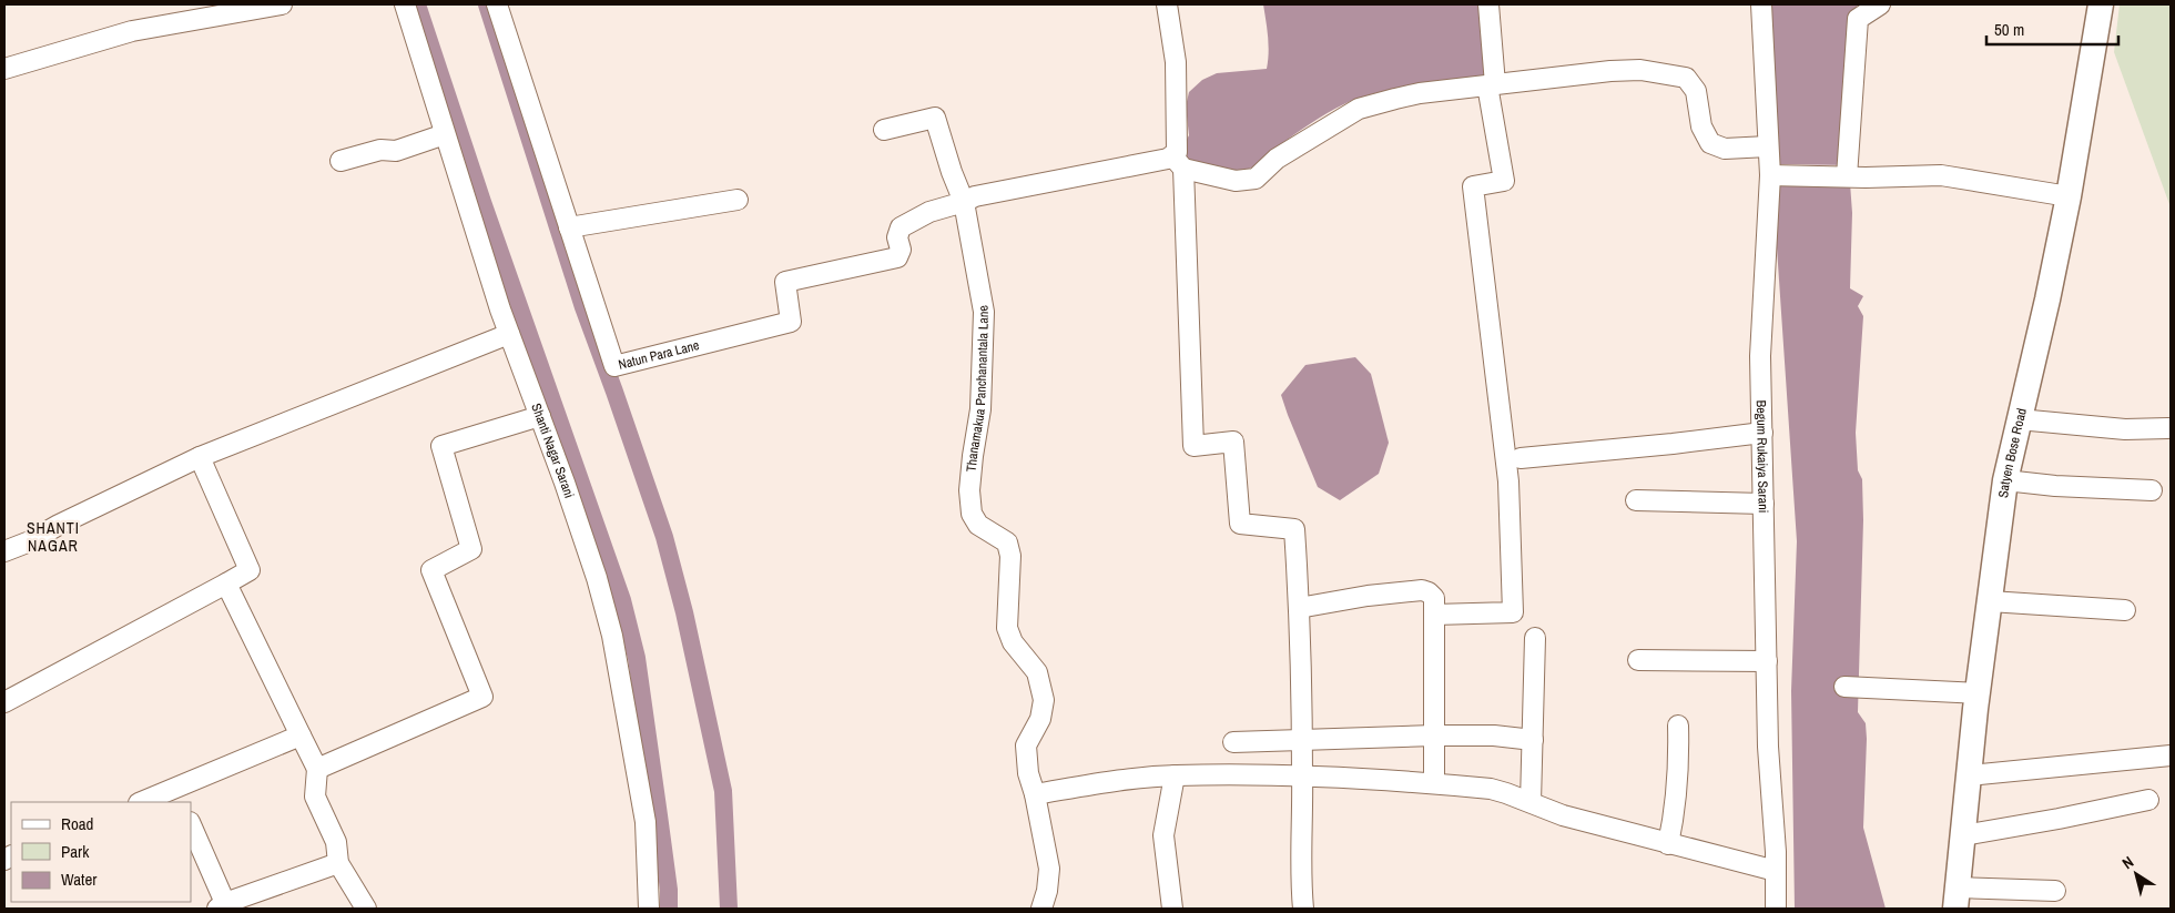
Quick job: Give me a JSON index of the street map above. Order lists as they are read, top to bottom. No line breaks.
{"streets":{"main road":["Satyen Bose Road"],"street":["Natun Para Lane","Thanamakua Panchanantala Lane","Shanti Nagar Sarani","Begum Rukaiya Sarani"]},"crossings":[["Natun Para Lane","Thanamakua Panchanantala Lane"]],"districts":["SHANTI NAGAR"],"legend":["Road","Park","Water"],"scale_bar":"50 m","north":"top left"}
